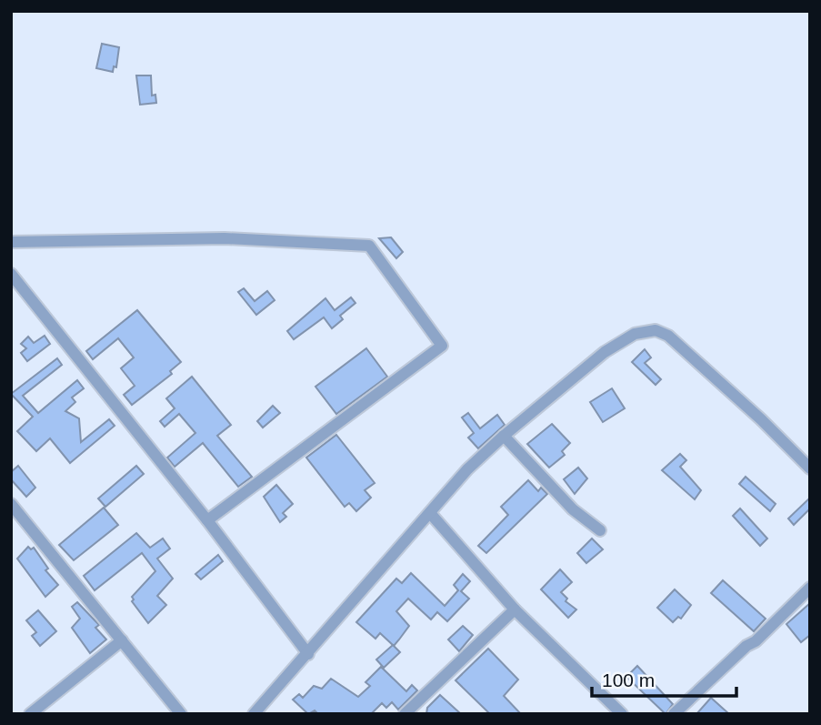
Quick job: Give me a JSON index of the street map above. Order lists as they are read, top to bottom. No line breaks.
{"scale_bar":"100 m"}
